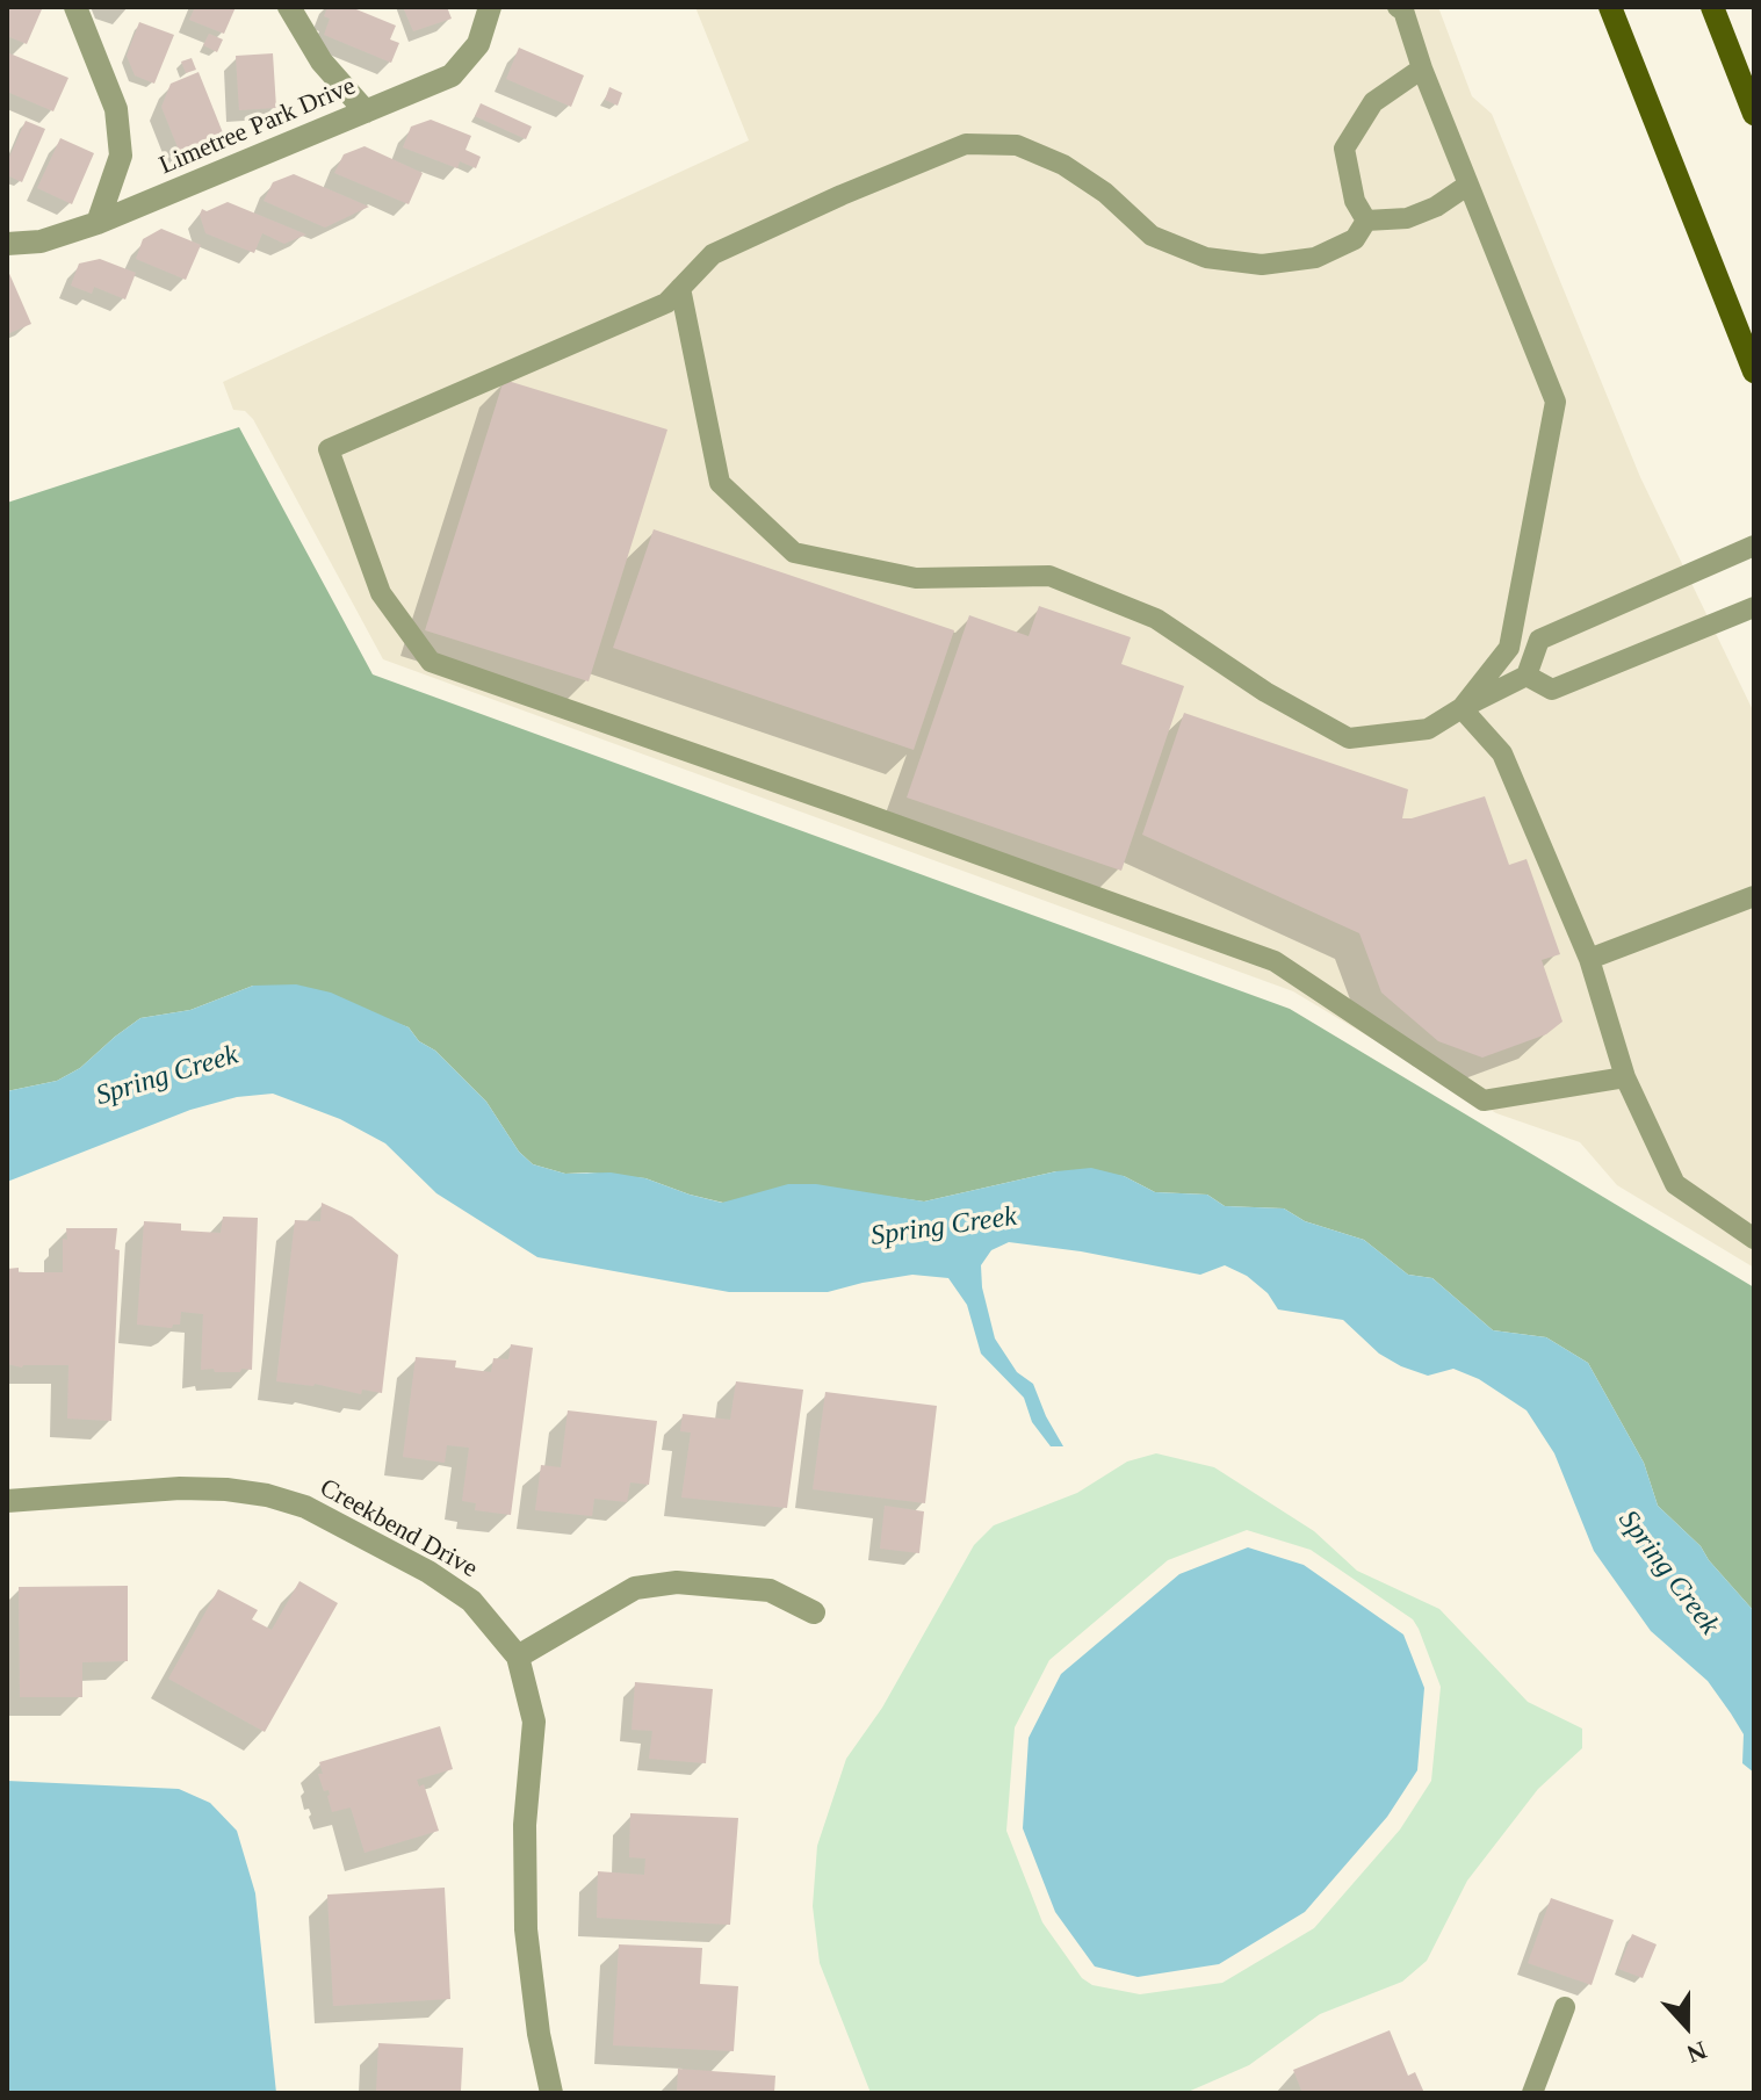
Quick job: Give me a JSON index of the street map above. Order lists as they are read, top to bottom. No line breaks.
{"streets":{"street":["Limetree Park Drive","Creekbend Drive"]},"water":["Spring Creek"],"north":"bottom"}
